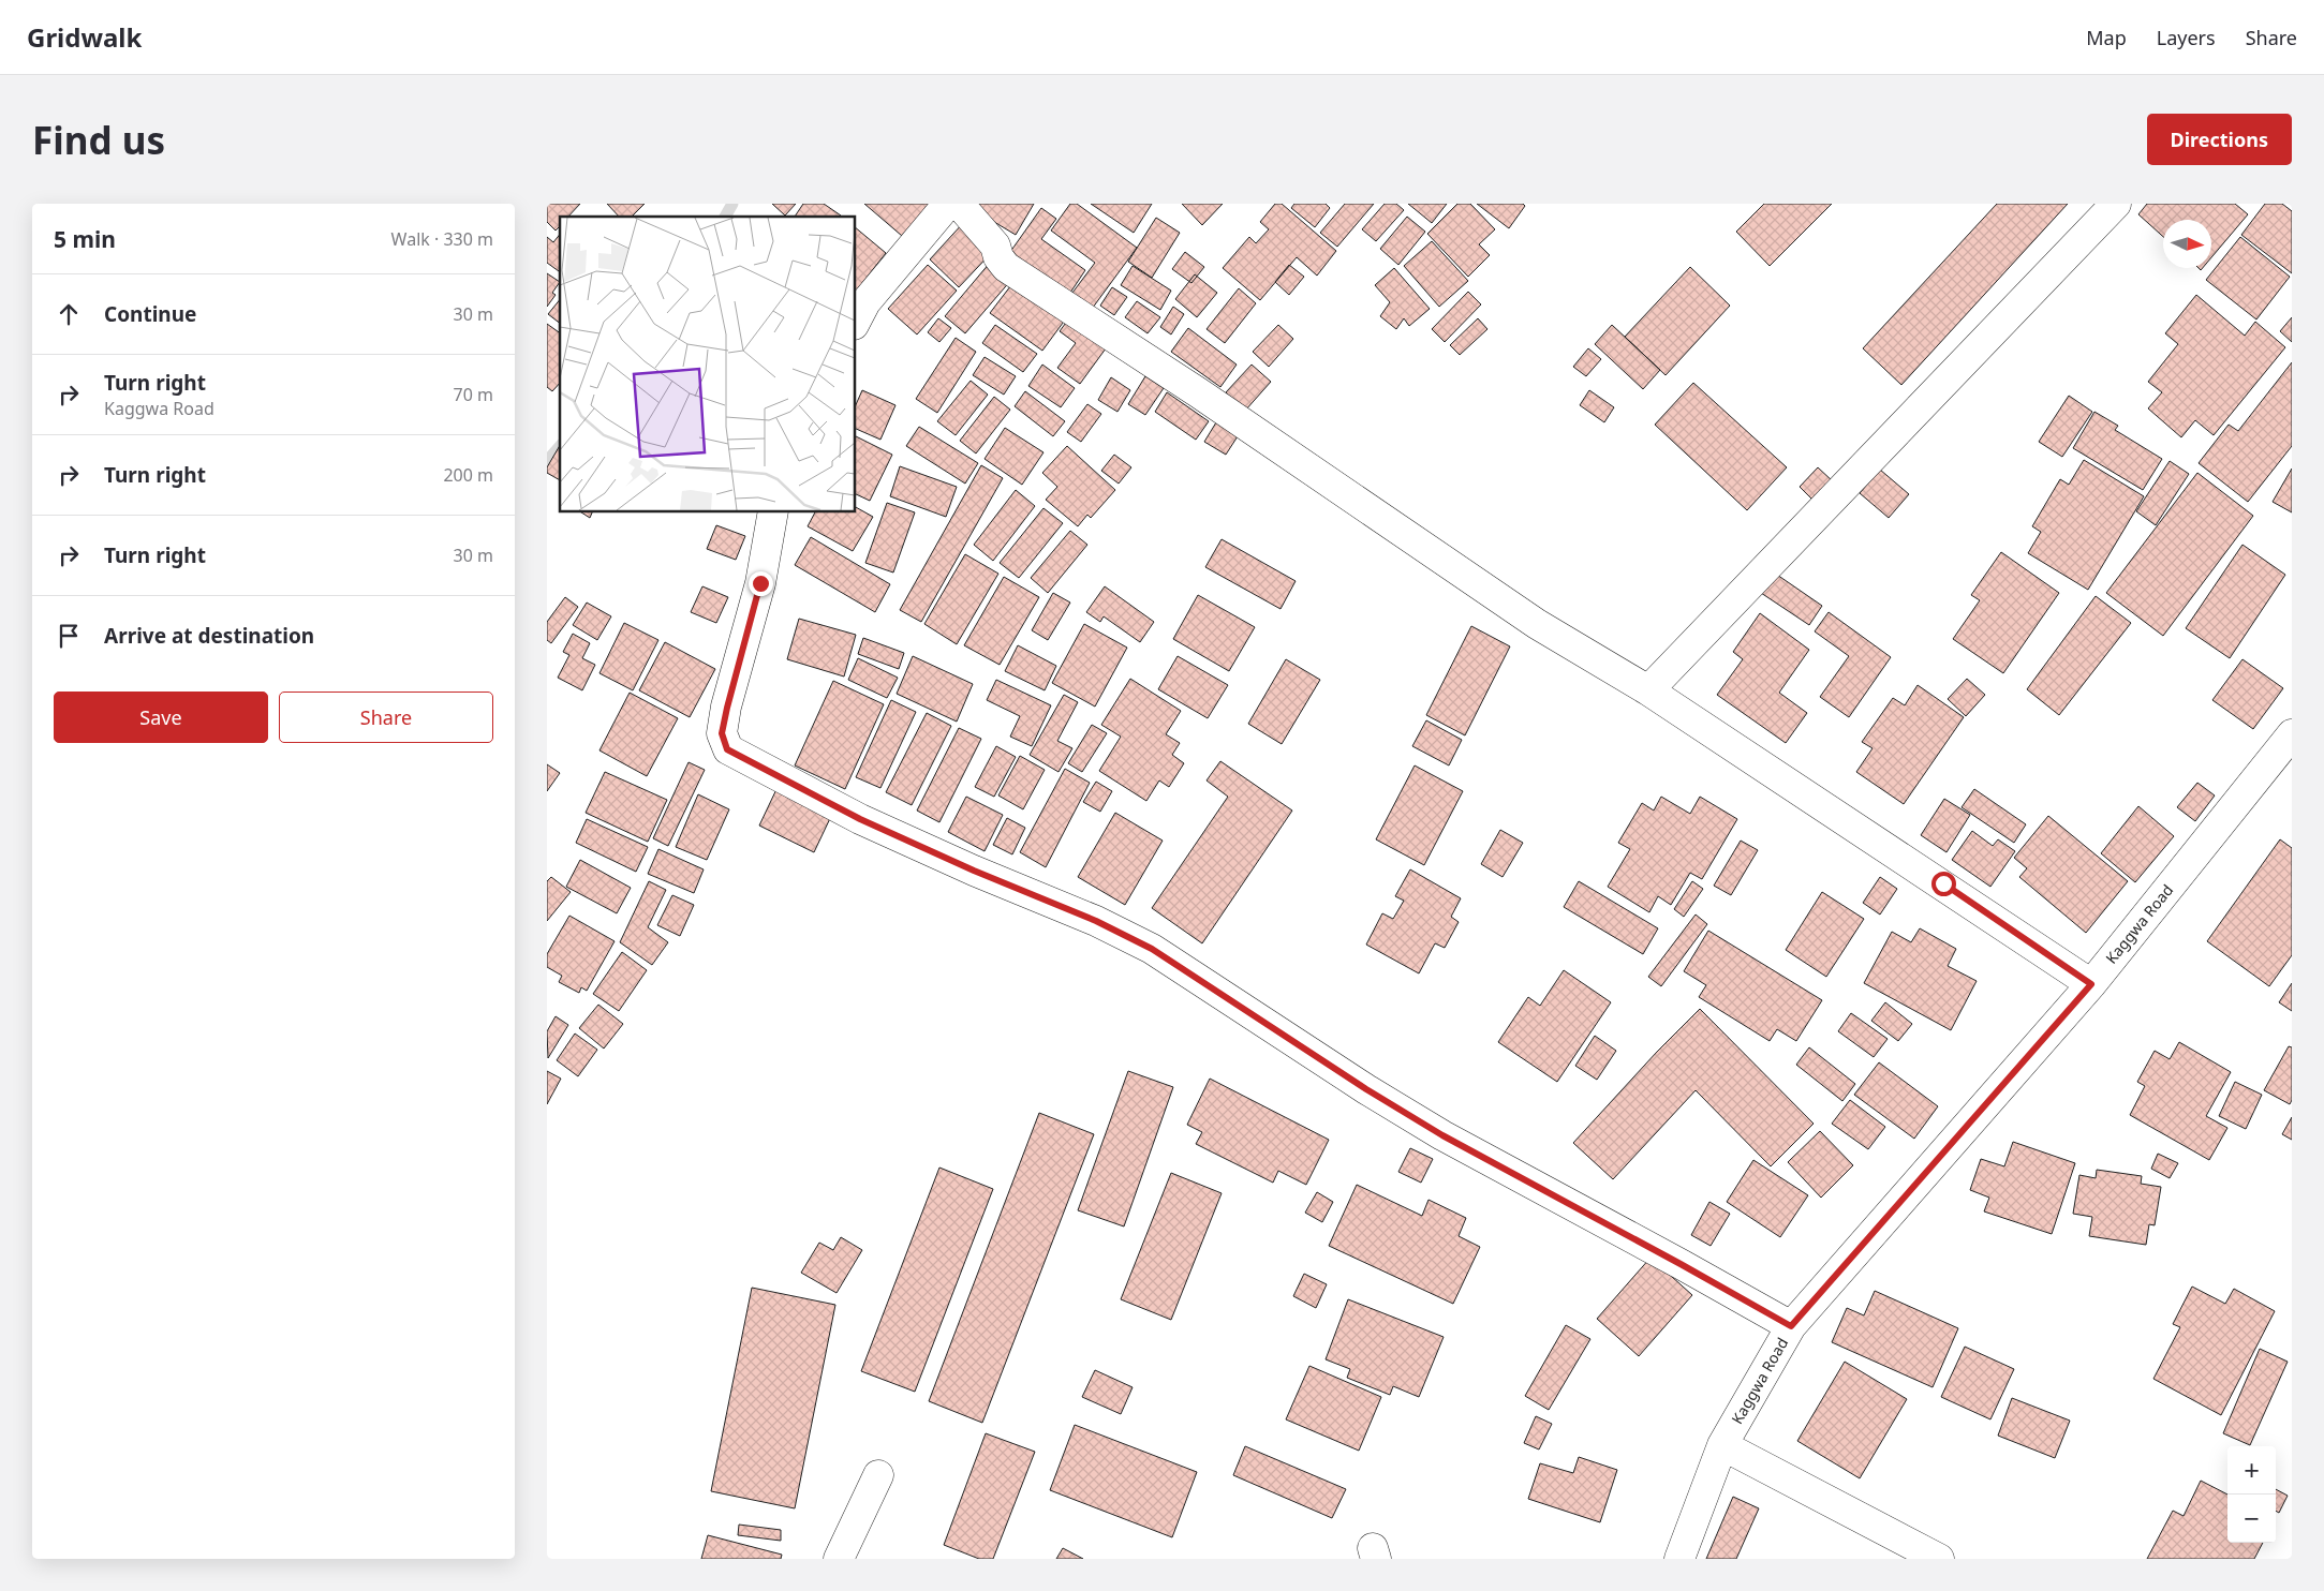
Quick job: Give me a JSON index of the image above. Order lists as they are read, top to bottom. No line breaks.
{"streets":{"street":["Kaggwa Road"]},"north":"right","page":{"header":"Gridwalk","nav":["Map","Layers","Share"],"buttons":["Directions",["Save","Share"]],"title":"Find us","heading":["5 min","Walk · 330 m"],"list":[["Continue","30 m"],["Turn right","Kaggwa Road","70 m"],["Turn right","200 m"],["Turn right","30 m"],"Arrive at destination"],"map_buttons":["+","−"]}}
